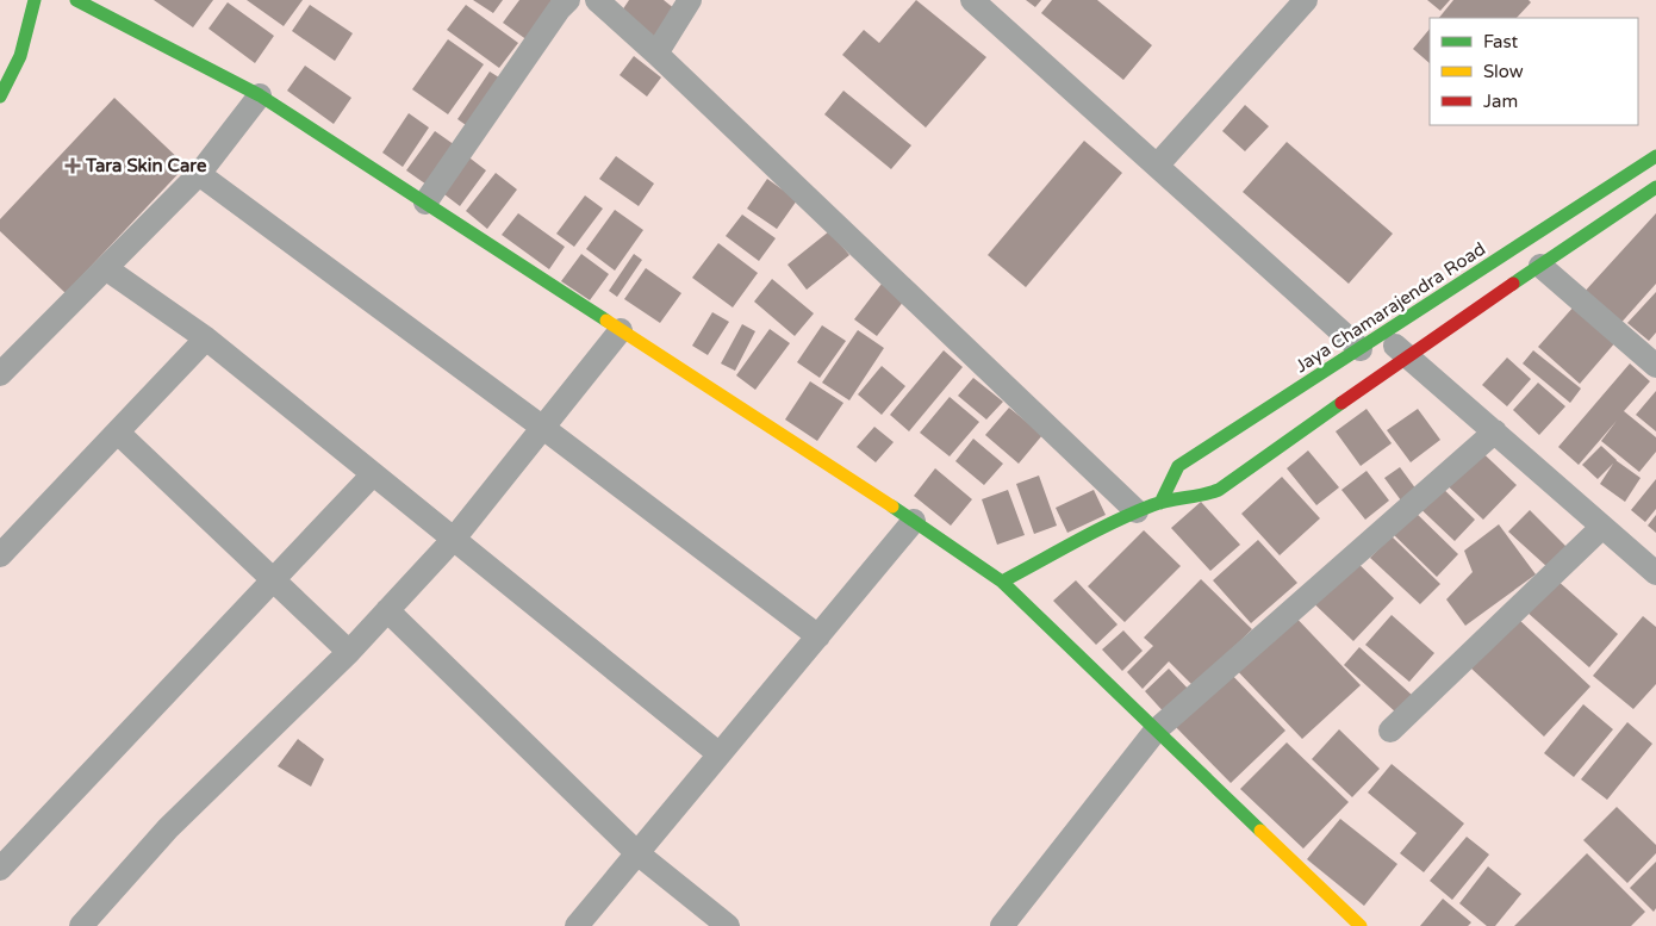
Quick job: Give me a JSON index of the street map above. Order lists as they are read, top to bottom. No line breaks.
{"streets":{"main road":["Jaya Chamarajendra Road"]},"places":{"health":["Tara Skin Care"]},"legend":["Fast","Slow","Jam"]}
